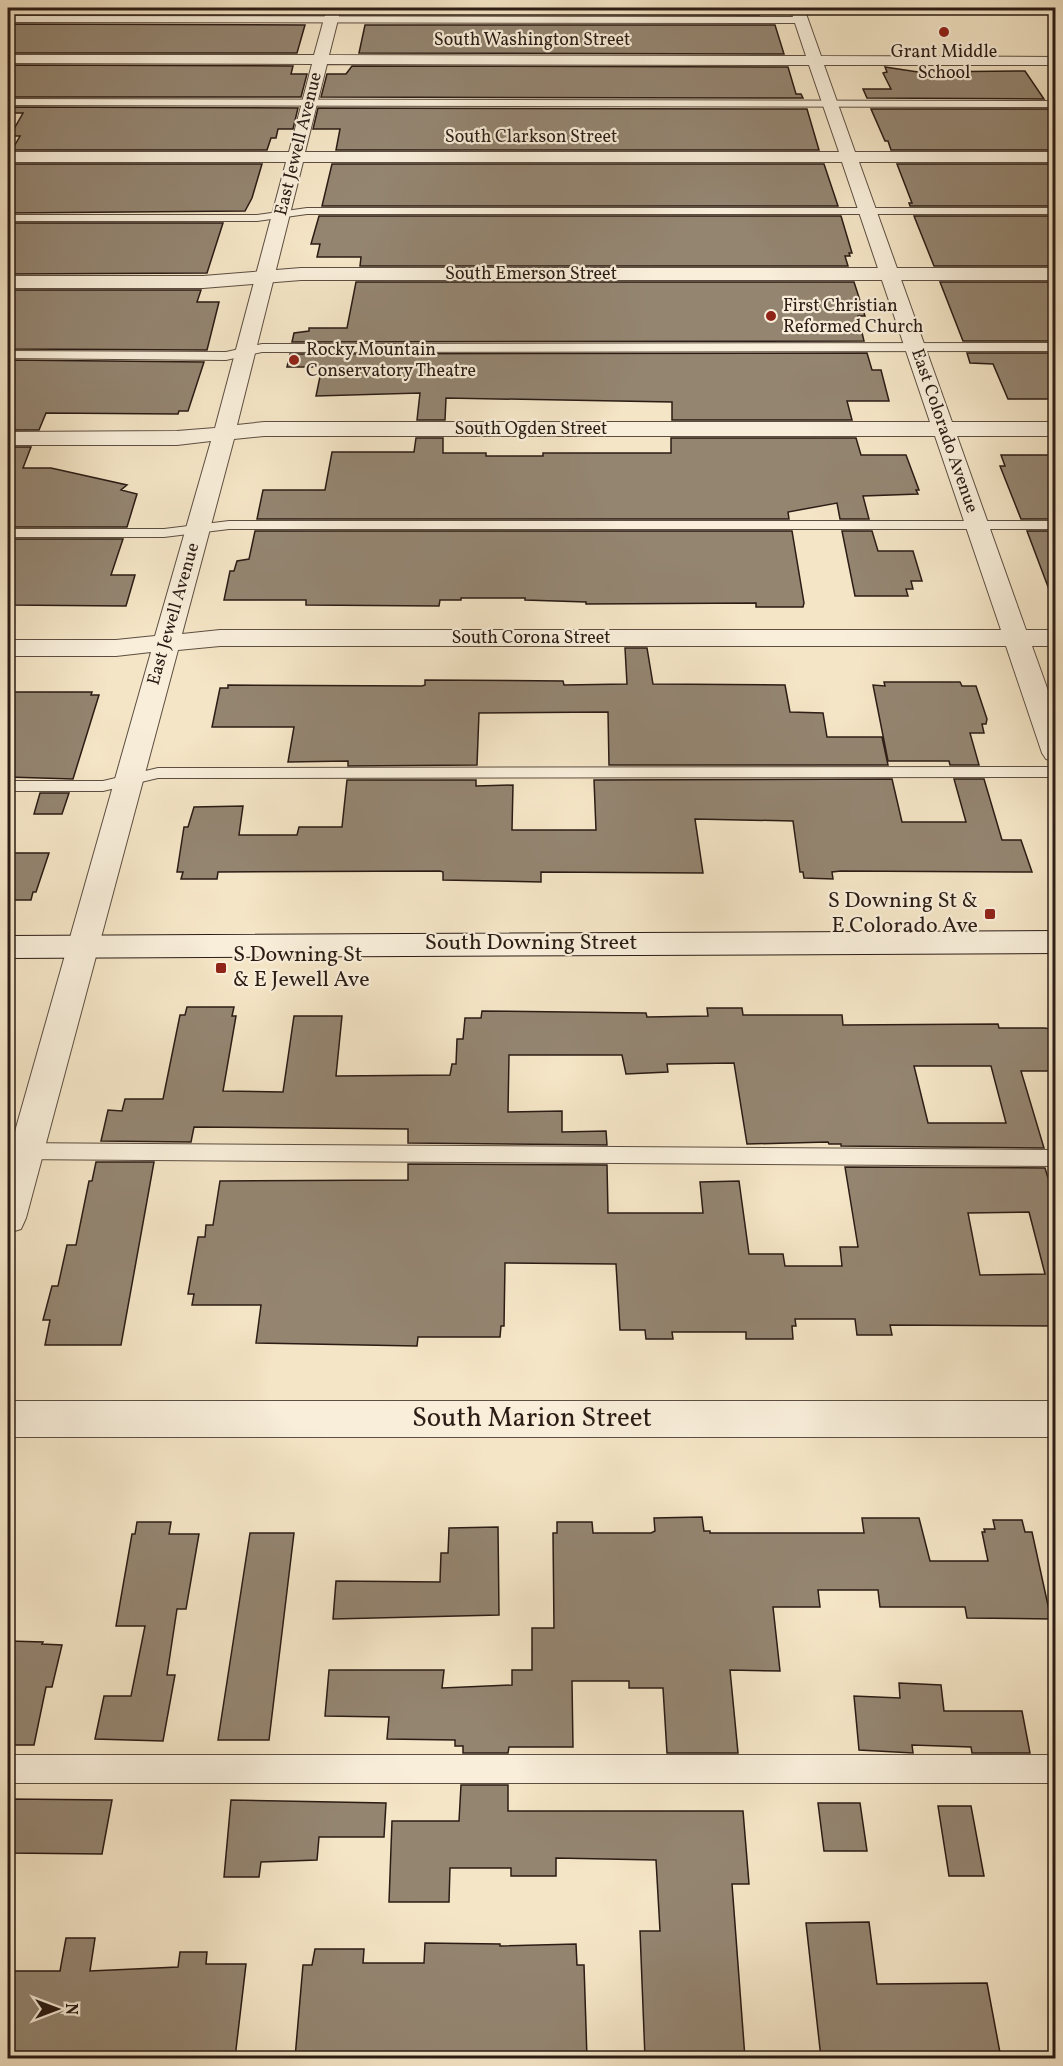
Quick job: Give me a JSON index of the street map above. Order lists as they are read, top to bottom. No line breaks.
{"streets":{"street":["South Washington Street","South Clarkson Street","East Jewell Avenue","South Emerson Street","South Ogden Street","East Colorado Avenue","South Corona Street","South Downing Street","South Marion Street"]},"crossings":[["South Washington Street","East Jewell Avenue"],["South Washington Street","East Colorado Avenue"],["South Clarkson Street","East Jewell Avenue"],["South Clarkson Street","East Colorado Avenue"],["East Jewell Avenue","South Emerson Street"],["East Jewell Avenue","South Ogden Street"],["East Jewell Avenue","South Corona Street"],["East Jewell Avenue","South Downing Street"],["South Emerson Street","East Colorado Avenue"],["South Ogden Street","East Colorado Avenue"],["East Colorado Avenue","South Corona Street"]],"places":{"other":["Grant Middle School","First Christian Reformed Church","Rocky Mountain Conservatory Theatre"],"transit":["S Downing St & E Colorado Ave","S Downing St & E Jewell Ave"]},"north":"right"}
